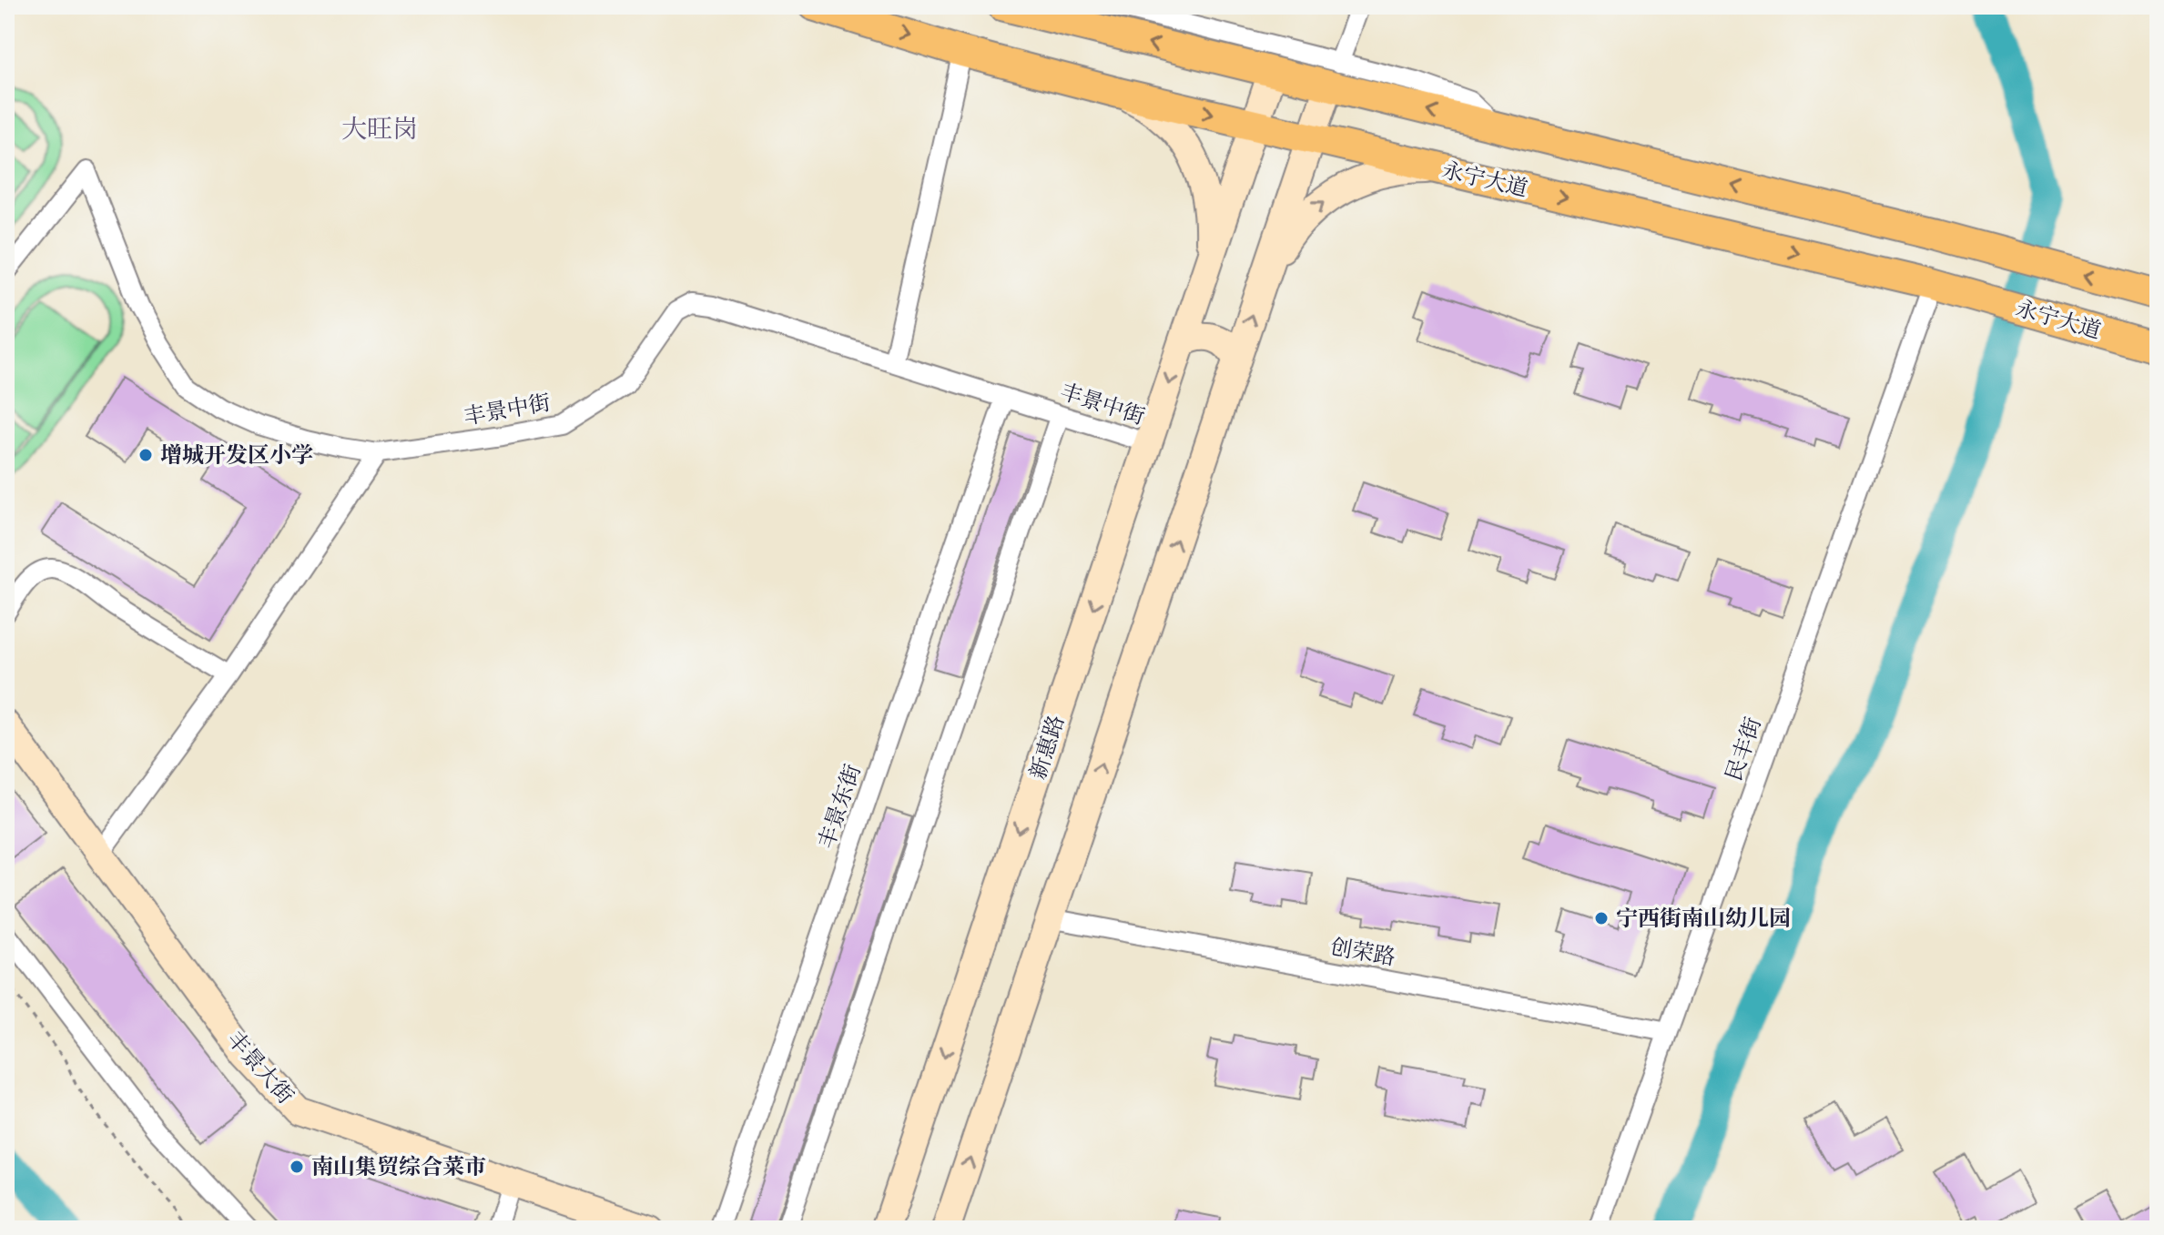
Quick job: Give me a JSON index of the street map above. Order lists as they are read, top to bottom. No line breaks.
{"streets":{"main road":["永宁大道","新惠路","丰景大街"],"street":["丰景中街","民丰街","丰景东街","创荣路"]},"crossings":[["永宁大道","新惠路"],["永宁大道","民丰街"],["丰景中街","新惠路"],["丰景中街","丰景东街"],["民丰街","创荣路"]],"districts":["大旺岗"],"places":["增城开发区小学","宁西街南山幼儿园","南山集贸综合菜市"]}
